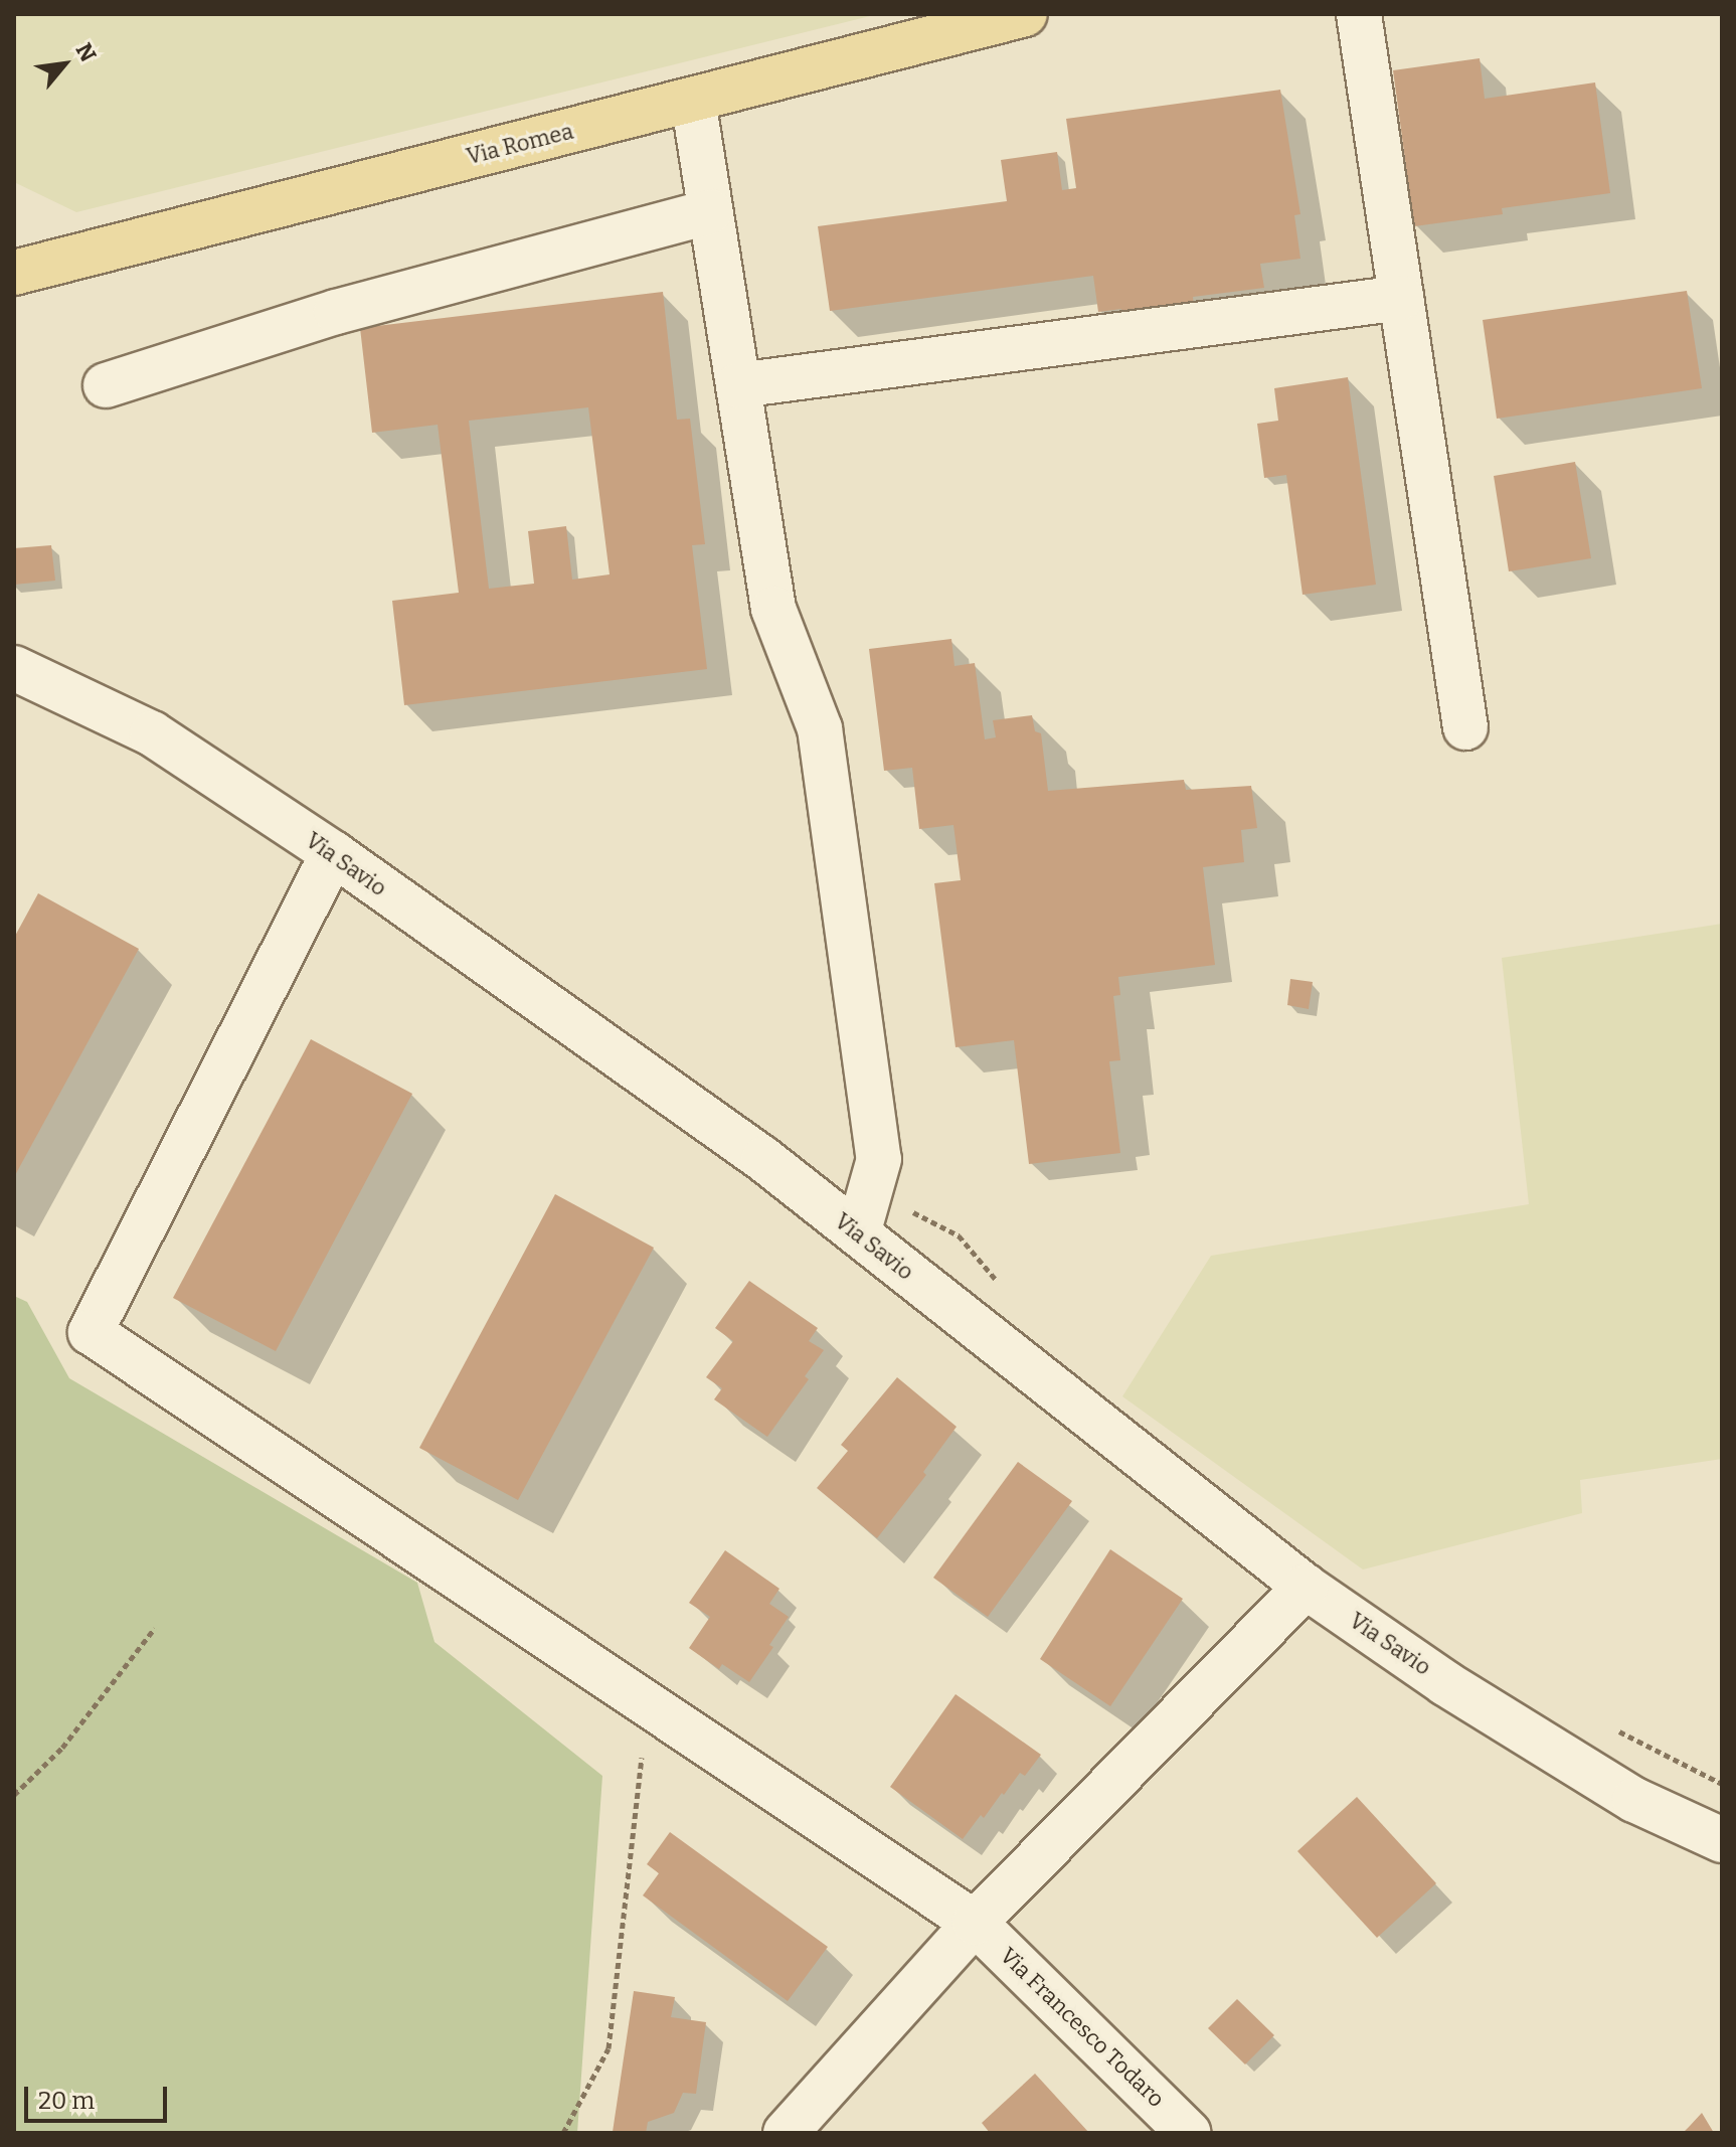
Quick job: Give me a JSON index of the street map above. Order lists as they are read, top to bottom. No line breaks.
{"streets":{"main road":["Via Romea"],"street":["Via Savio","Via Francesco Todaro"]},"crossings":[["Via Savio","Via Francesco Todaro"]],"scale_bar":"20 m","north":"top right"}
